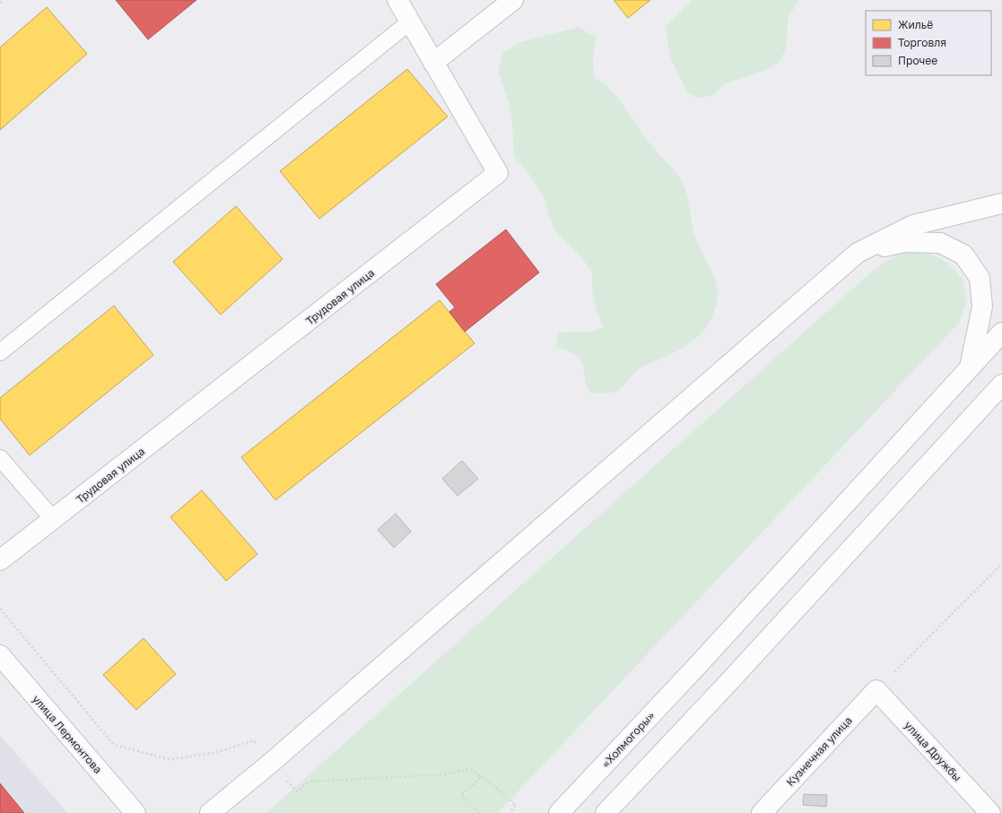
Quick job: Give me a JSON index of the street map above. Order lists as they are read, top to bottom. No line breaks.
{"streets":{"street":["Трудовая улица","улица Лермонтова","«Холмогоры»","Кузнечная улица","улица Дружбы"]},"crossings":[["Кузнечная улица","улица Дружбы"]],"legend":["Жильё","Торговля","Прочее"]}
